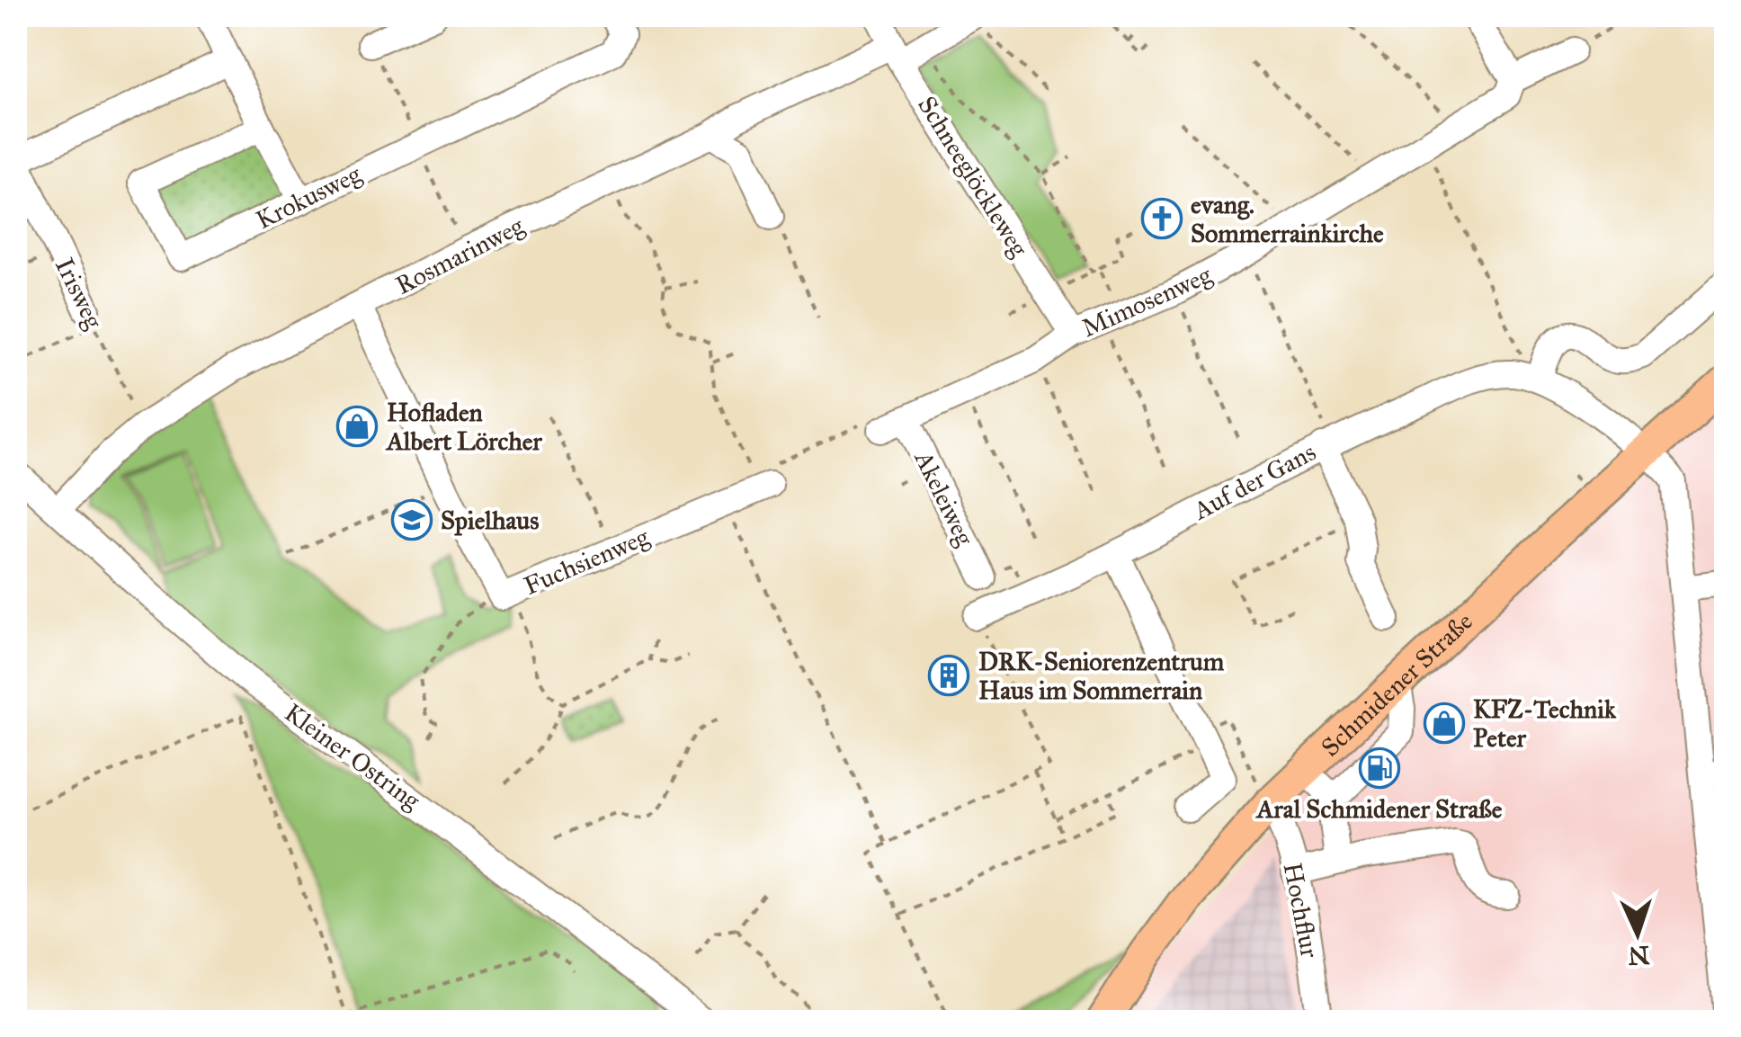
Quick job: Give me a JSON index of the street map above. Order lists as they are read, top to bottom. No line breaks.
{"streets":{"main road":["Schmidener Straße"],"street":["Schneeglöckleweg","Krokusweg","Rosmarinweg","Irisweg","Mimosenweg","Auf der Gans","Akeleiweg","Fuchsienweg","Kleiner Ostring","Hochflur"]},"crossings":[["Schneeglöckleweg","Rosmarinweg"],["Schneeglöckleweg","Mimosenweg"],["Rosmarinweg","Irisweg"],["Rosmarinweg","Fuchsienweg"],["Rosmarinweg","Kleiner Ostring"],["Mimosenweg","Akeleiweg"],["Auf der Gans","Schmidener Straße"],["Schmidener Straße","Hochflur"]],"places":{"church":["evang. Sommerrainkirche"],"shop":["Hofladen Albert Lörcher","KFZ-Technik Peter"],"school or university":["Spielhaus"],"building":["DRK-Seniorenzentrum Haus im Sommerrain"],"fuel station":["Aral Schmidener Straße"]},"north":"bottom"}
